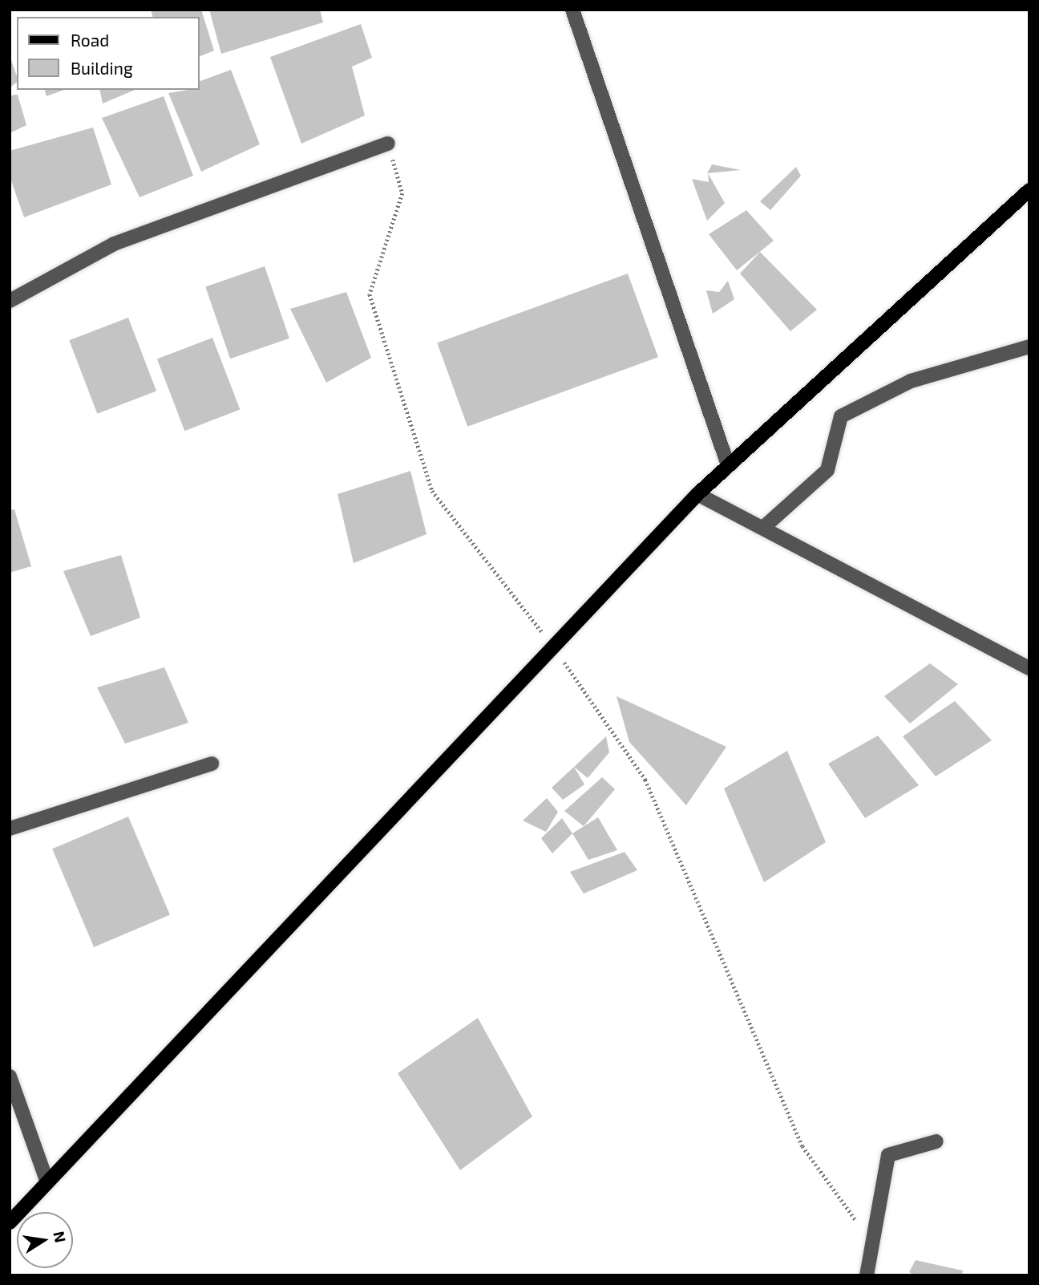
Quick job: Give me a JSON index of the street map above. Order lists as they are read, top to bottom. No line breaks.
{"legend":["Road","Building"],"north":"right"}
